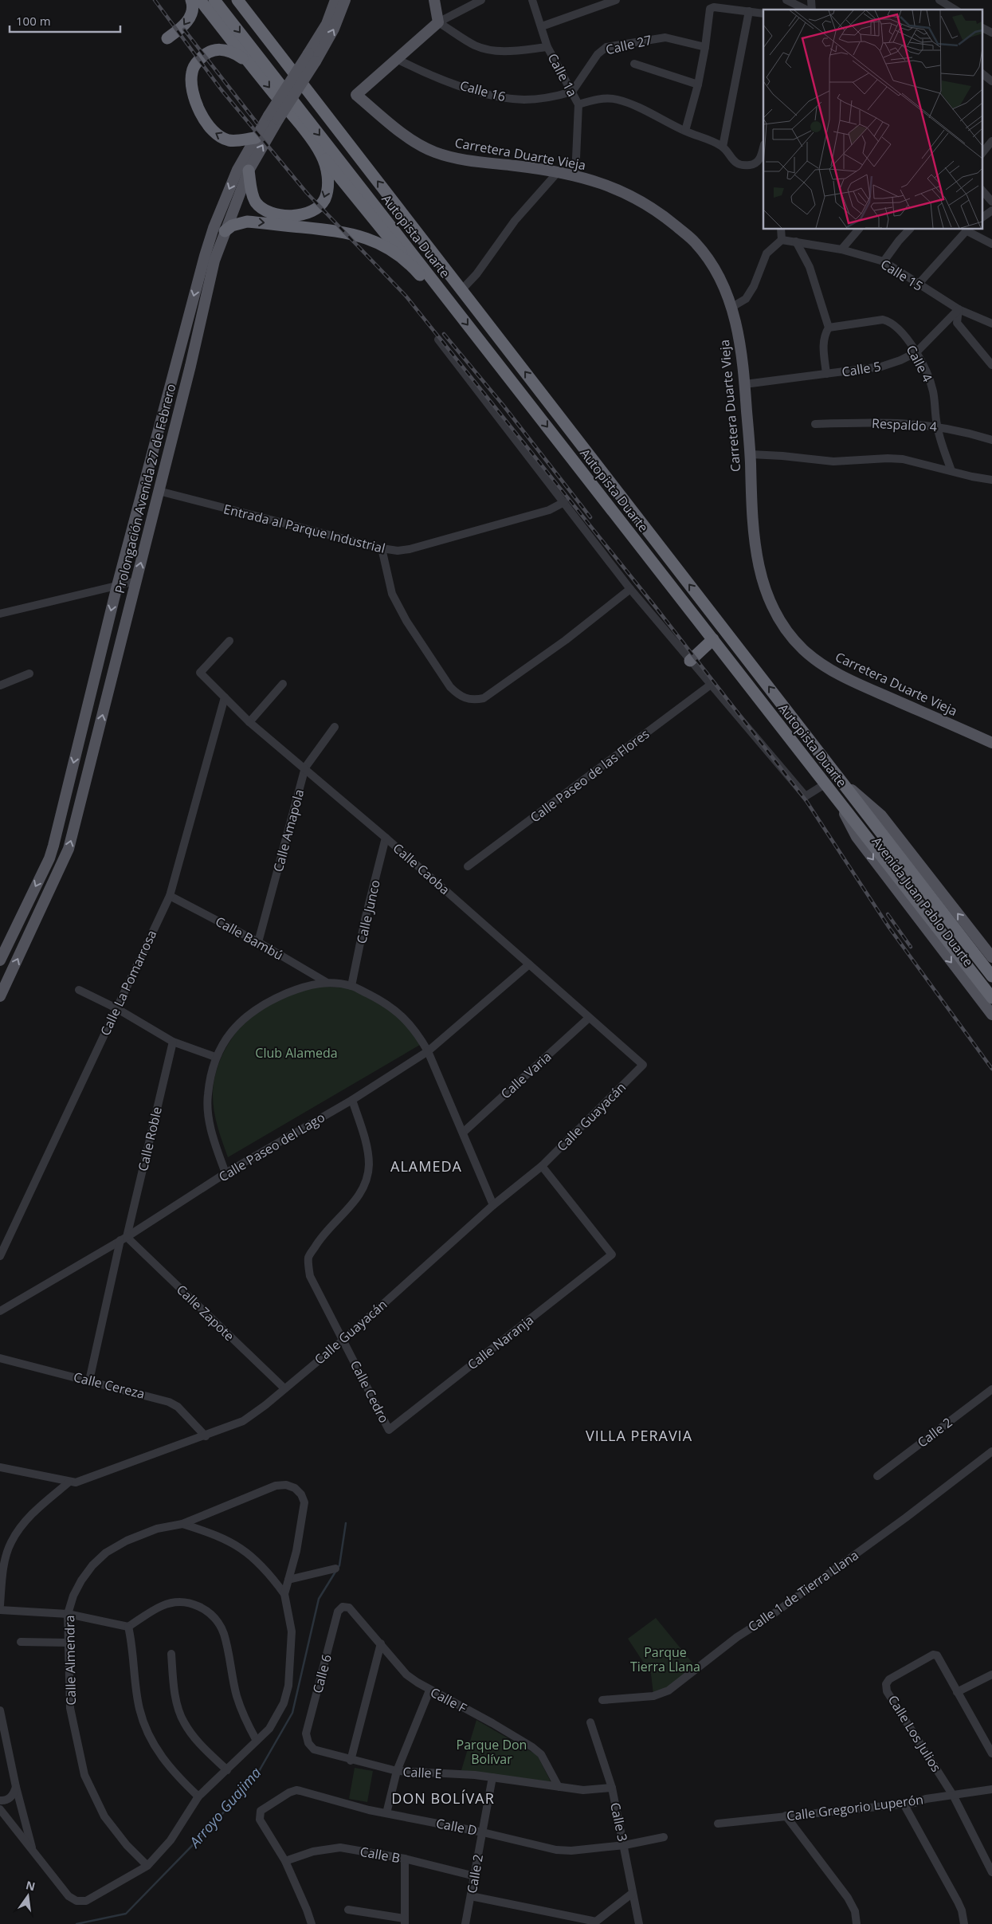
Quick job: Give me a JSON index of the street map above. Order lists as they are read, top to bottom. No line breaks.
{"streets":{"highway":["Autopista Duarte"],"main road":["Carretera Duarte Vieja","Prolongación Avenida 27 de Febrero","Avenida Juan Pablo Duarte"],"street":["Calle 27","Calle 1a","Calle 16","Calle 15","Calle 4","Calle 5","Respaldo 4","Entrada al Parque Industrial","Calle Paseo de las Flores","Calle Amapola","Calle Caoba","Calle Junco","Calle Bambú","Calle La Pomarrosa","Calle Varia","Calle Guayacán","Calle Roble","Calle Paseo del Lago","Calle Zapote","Calle Naranja","Calle Cereza","Calle Cedro","Calle 2","Calle 1 de Tierra Llana","Calle Almendra","Calle 6","Calle F","Calle Los Julios","Calle E","Calle Gregorio Luperón","Calle 3","Calle D","Calle B"]},"crossings":[["Calle 27","Calle 1a"],["Calle 27","Calle 16"],["Calle 1a","Calle 16"],["Calle 1a","Carretera Duarte Vieja"],["Calle 16","Carretera Duarte Vieja"],["Carretera Duarte Vieja","Calle 5"],["Autopista Duarte","Avenida Juan Pablo Duarte"],["Calle 15","Calle 5"],["Calle 4","Calle 5"],["Calle 4","Respaldo 4"],["Prolongación Avenida 27 de Febrero","Entrada al Parque Industrial"],["Calle Amapola","Calle Caoba"],["Calle Amapola","Calle Bambú"],["Calle Caoba","Calle Junco"],["Calle Caoba","Calle La Pomarrosa"],["Calle Caoba","Calle Varia"],["Calle Caoba","Calle Guayacán"],["Calle Caoba","Calle Paseo del Lago"],["Calle Bambú","Calle La Pomarrosa"],["Calle Guayacán","Calle Zapote"],["Calle Guayacán","Calle Naranja"],["Calle Guayacán","Calle Cereza"],["Calle Guayacán","Calle Cedro"],["Calle Roble","Calle Paseo del Lago"],["Calle Roble","Calle Zapote"],["Calle Roble","Calle Cereza"],["Calle Paseo del Lago","Calle Zapote"],["Calle Paseo del Lago","Calle Cedro"],["Calle Naranja","Calle Cedro"],["Calle 2","Calle E"],["Calle 2","Calle D"],["Calle 2","Calle B"],["Calle 6","Calle F"],["Calle 6","Calle E"],["Calle F","Calle E"],["Calle Los Julios","Calle Gregorio Luperón"],["Calle E","Calle 3"],["Calle 3","Calle D"],["Calle D","Calle B"]],"one_way":["Avenida Juan Pablo Duarte"],"districts":["ALAMEDA","VILLA PERAVIA","DON BOLÍVAR"],"water":["Arroyo Guajima"],"parks":["Club Alameda","Parque Tierra Llana","Parque Don Bolívar"],"scale_bar":"100 m","north":"top"}
